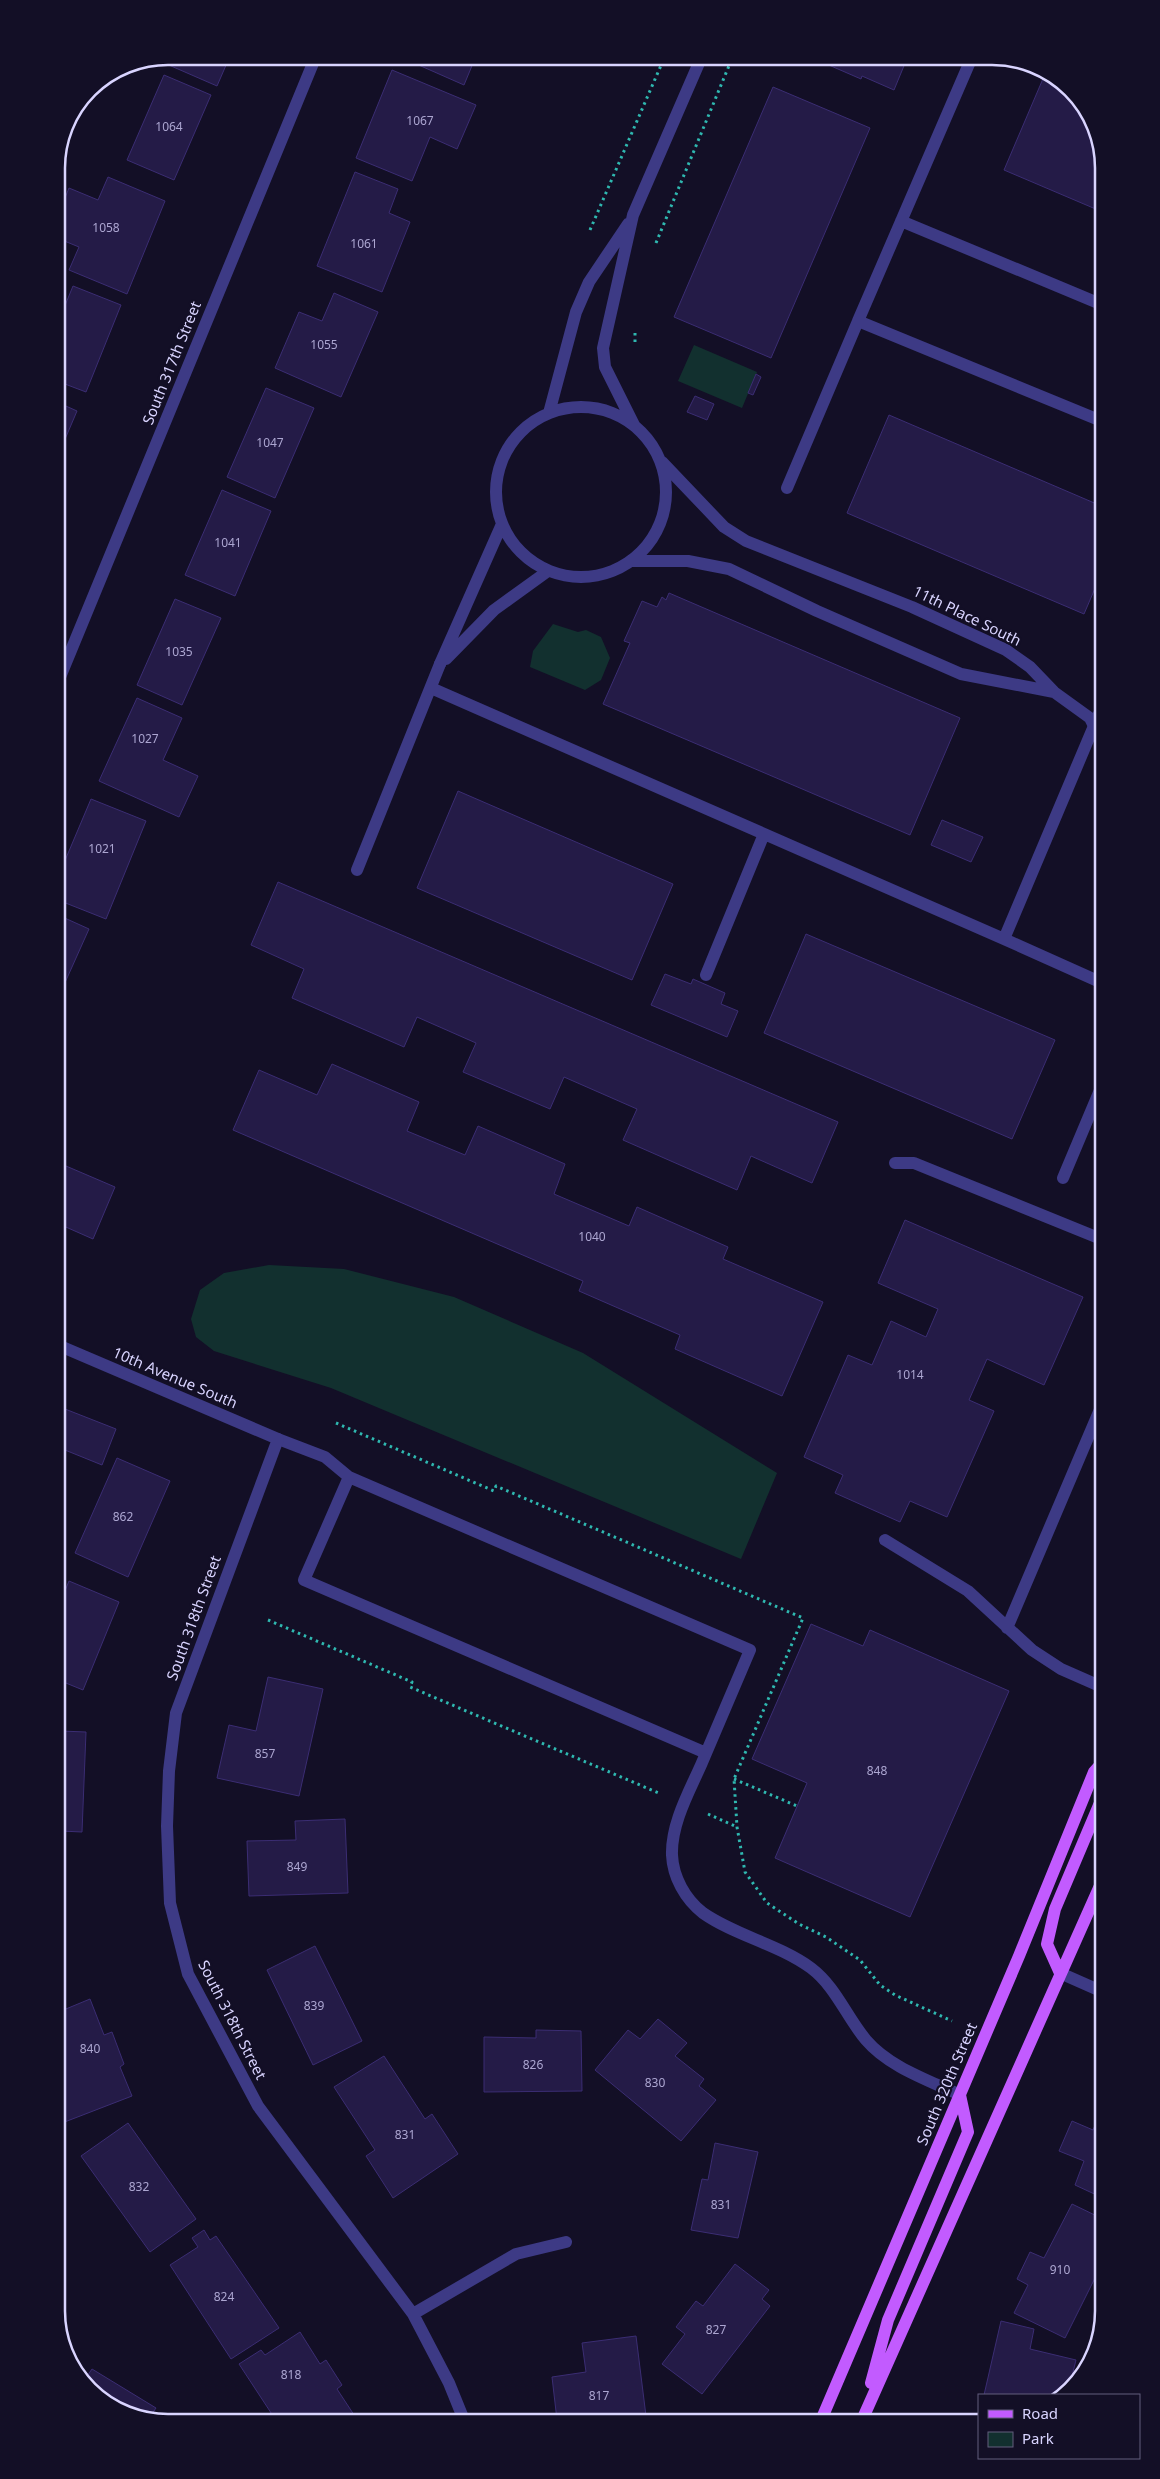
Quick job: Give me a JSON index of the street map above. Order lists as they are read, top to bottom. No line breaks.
{"streets":{"main road":["South 320th Street"],"street":["South 317th Street","11th Place South","10th Avenue South","South 318th Street"]},"crossings":[["10th Avenue South","South 318th Street"]],"house_numbers":["1067","1064","1058","1061","1055","1047","1041","1035","1027","1021","1040","1014","862","857","848","849","839","840","826","830","831","832","831","910","824","827","818","817"],"legend":["Road","Park"]}
